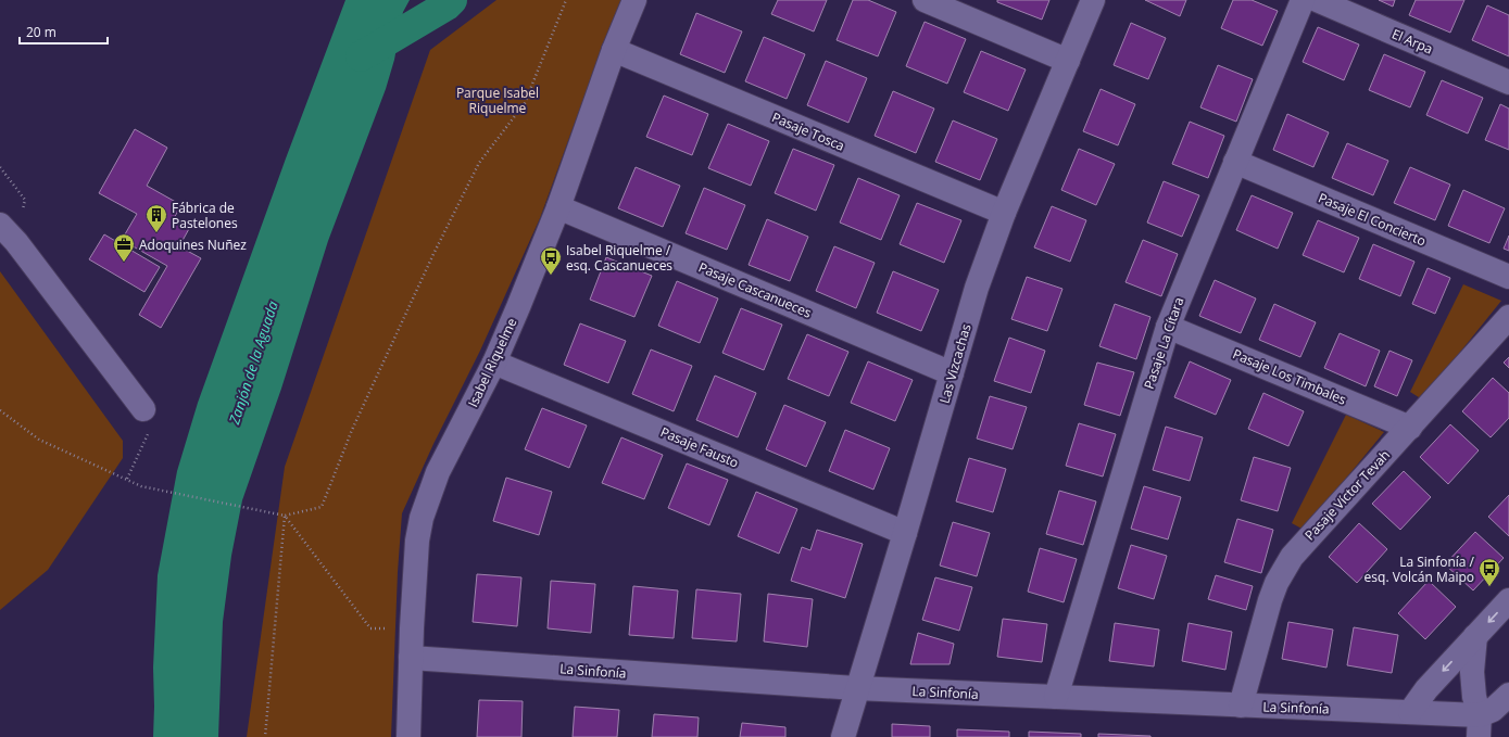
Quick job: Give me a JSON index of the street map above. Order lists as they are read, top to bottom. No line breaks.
{"streets":{"street":["El Arpa","Pasaje Tosca","Pasaje El Concierto","Pasaje Cascanueces","Pasaje La Cítara","Isabel Riquelme","Las Vizcachas","Pasaje Los Timbales","Pasaje Fausto","Pasaje Víctor Tevah","La Sinfonía"]},"crossings":[["Pasaje Tosca","Isabel Riquelme"],["Pasaje Tosca","Las Vizcachas"],["Pasaje El Concierto","Pasaje La Cítara"],["Pasaje Cascanueces","Isabel Riquelme"],["Pasaje Cascanueces","Las Vizcachas"],["Pasaje La Cítara","Pasaje Los Timbales"],["Pasaje La Cítara","La Sinfonía"],["Isabel Riquelme","Pasaje Fausto"],["Isabel Riquelme","La Sinfonía"],["Las Vizcachas","Pasaje Fausto"],["Las Vizcachas","La Sinfonía"],["Pasaje Los Timbales","Pasaje Víctor Tevah"],["Pasaje Víctor Tevah","La Sinfonía"]],"water":["Zanjón de la Aguada"],"parks":["Parque Isabel Riquelme"],"places":{"building":["Fábrica de Pastelones"],"office":["Adoquines Nuñez"],"bus stop":["Isabel Riquelme / esq. Cascanueces","La Sinfonía / esq. Volcán Maipo"]},"scale_bar":"20 m"}
